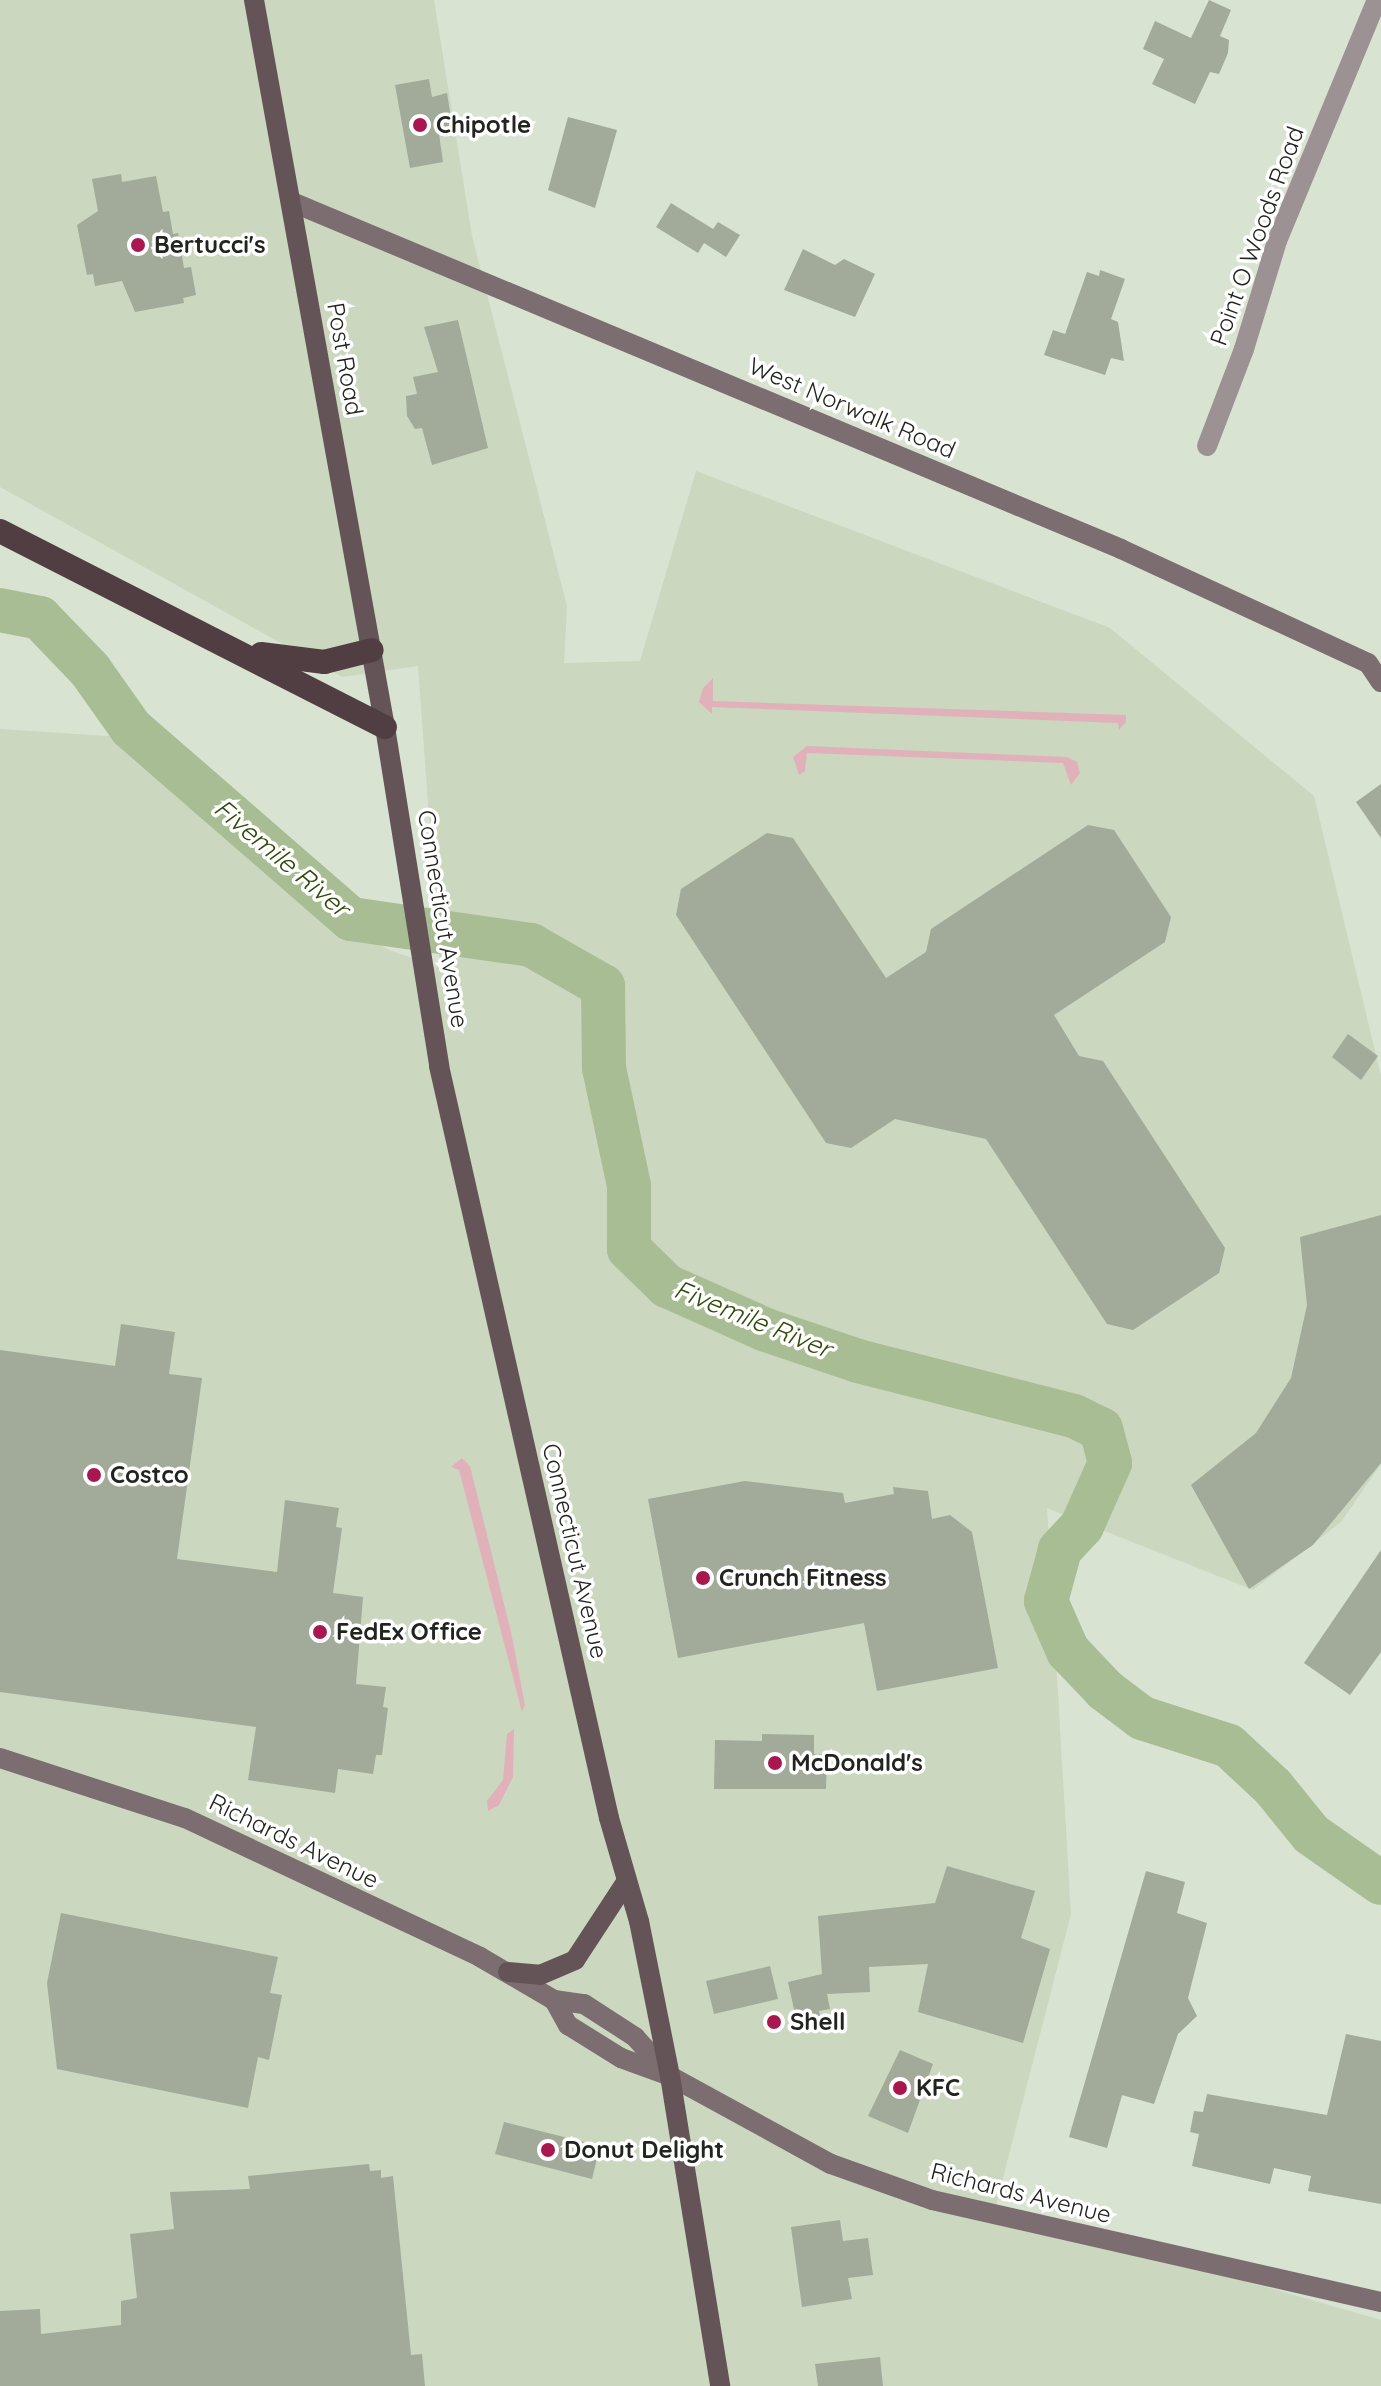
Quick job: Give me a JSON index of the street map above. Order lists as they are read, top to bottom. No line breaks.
{"streets":{"main road":["Post Road","Connecticut Avenue"],"street":["Point O Woods Road","West Norwalk Road","Richards Avenue"]},"crossings":[["Post Road","West Norwalk Road"],["Post Road","Connecticut Avenue"],["Connecticut Avenue","Richards Avenue"]],"water":["Fivemile River"],"places":["Chipotle","Bertucci's","Costco","Crunch Fitness","FedEx Office","McDonald's","Shell","KFC","Donut Delight"]}
